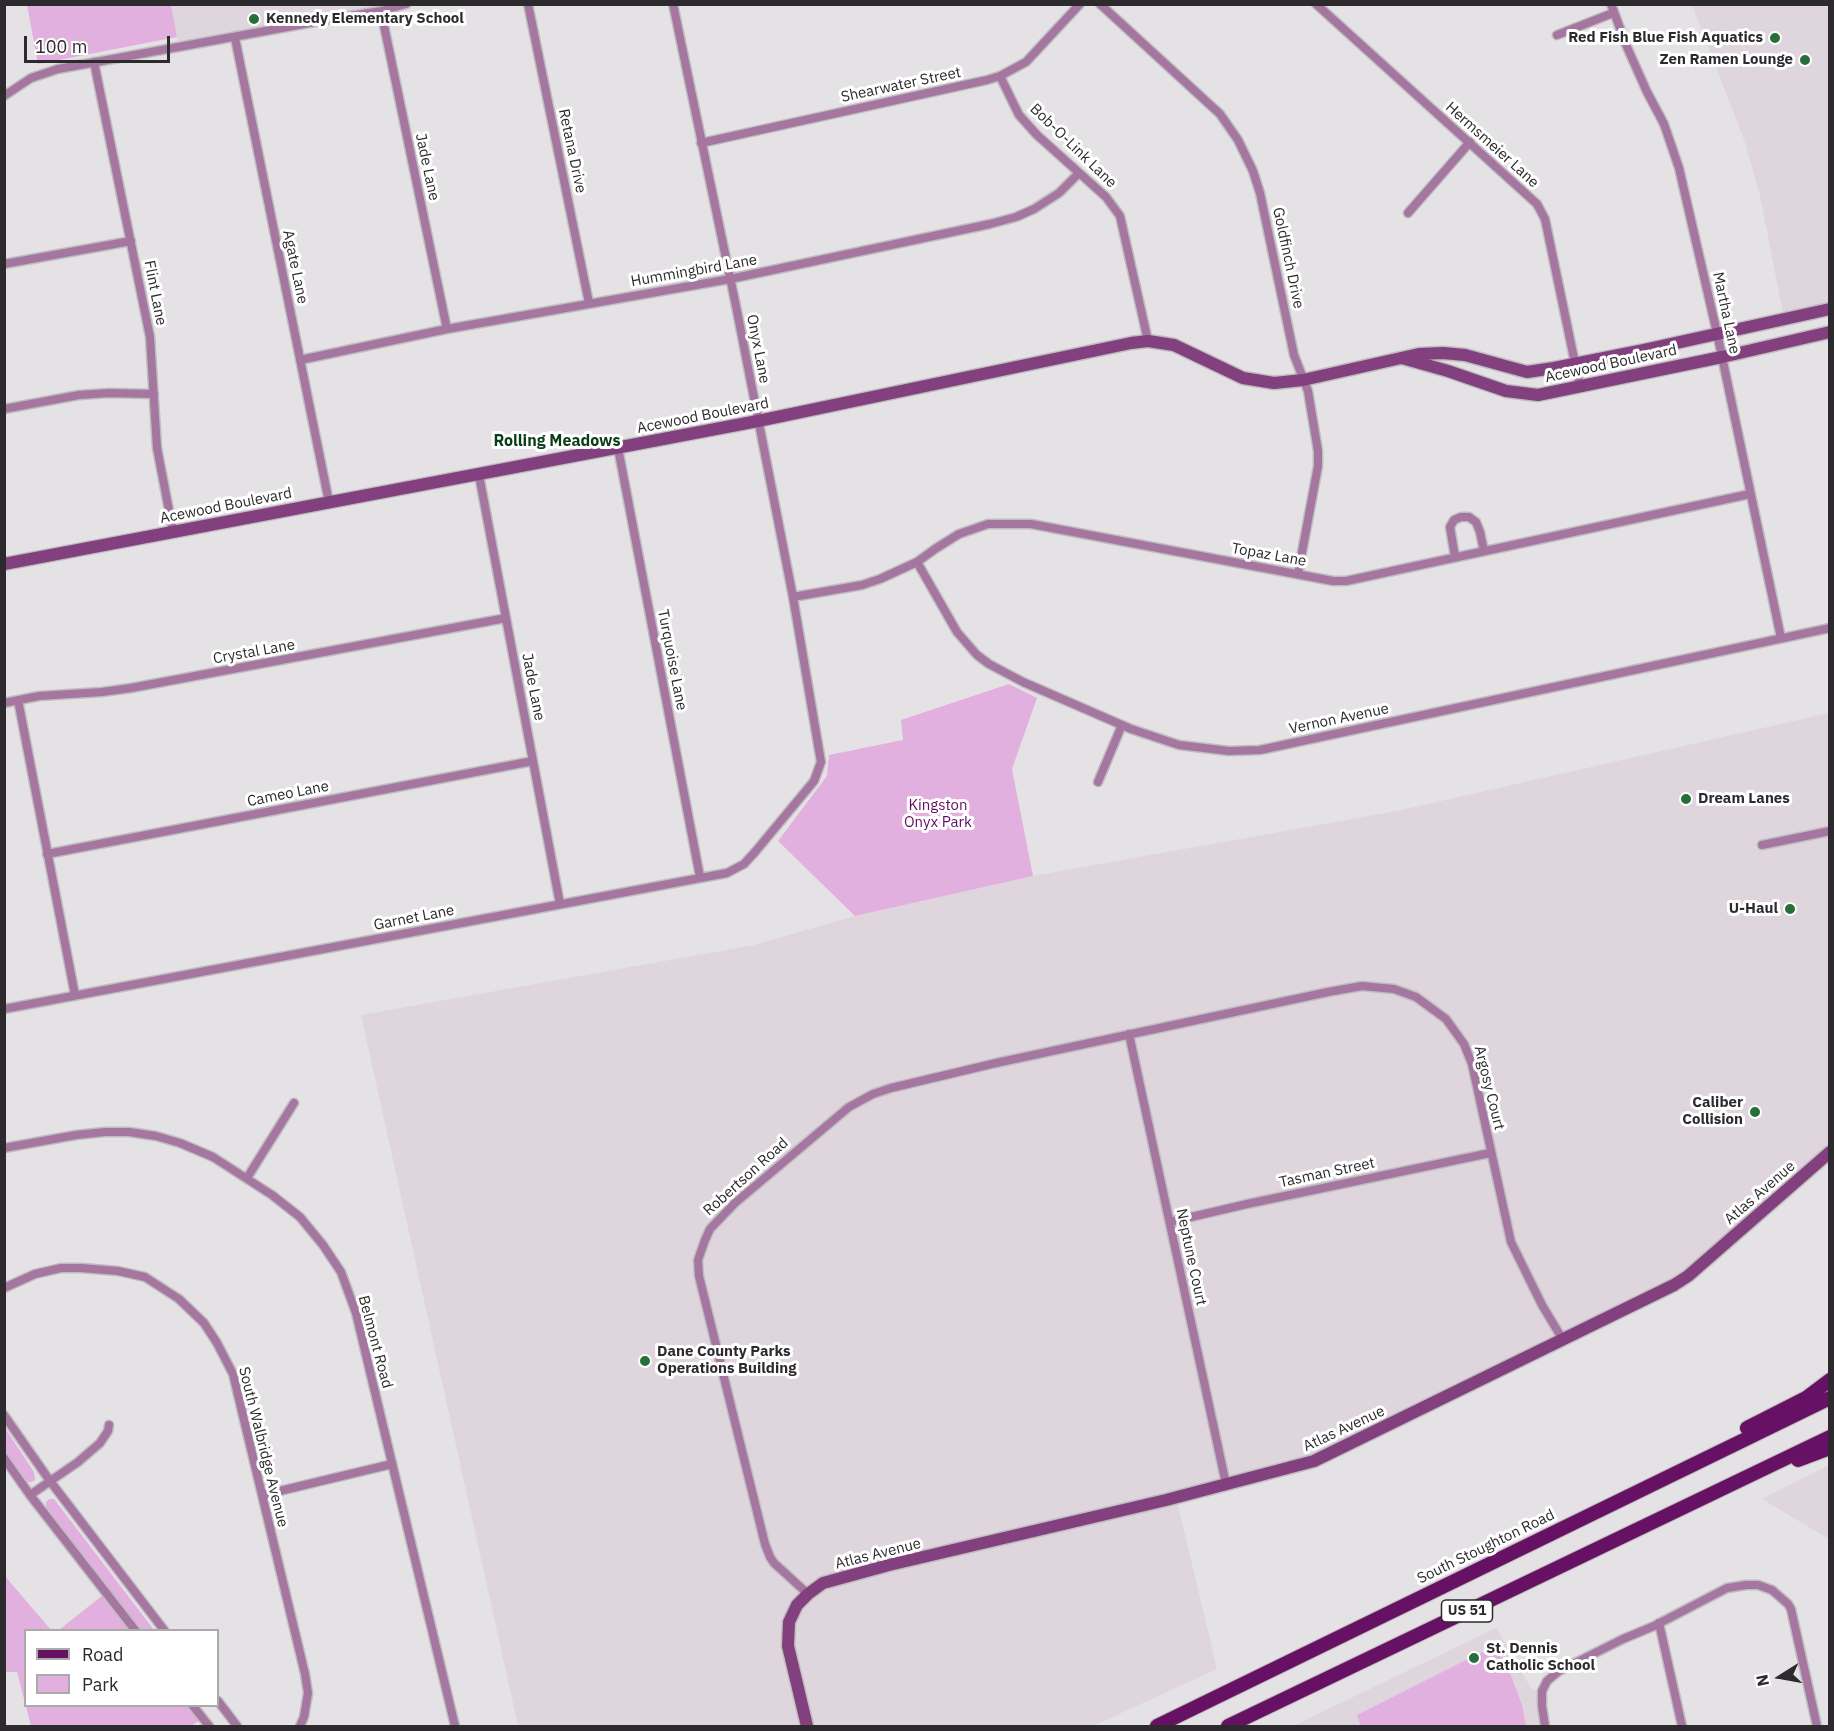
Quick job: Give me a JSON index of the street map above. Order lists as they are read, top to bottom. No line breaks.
{"streets":{"main road":["South Stoughton Road","US 51"],"street":["Shearwater Street","Hermsmeier Lane","Bob-O-Link Lane","Retana Drive","Jade Lane","Goldfinch Drive","Agate Lane","Hummingbird Lane","Flint Lane","Martha Lane","Onyx Lane","Acewood Boulevard","Topaz Lane","Crystal Lane","Turquoise Lane","Vernon Avenue","Cameo Lane","Garnet Lane","Argosy Court","Tasman Street","Robertson Road","Atlas Avenue","Neptune Court","Belmont Road","South Walbridge Avenue"]},"crossings":[["Shearwater Street","Bob-O-Link Lane"],["Shearwater Street","Onyx Lane"],["Hermsmeier Lane","Acewood Boulevard"],["Bob-O-Link Lane","Hummingbird Lane"],["Bob-O-Link Lane","Acewood Boulevard"],["Retana Drive","Hummingbird Lane"],["Jade Lane","Hummingbird Lane"],["Jade Lane","Acewood Boulevard"],["Jade Lane","Crystal Lane"],["Jade Lane","Cameo Lane"],["Jade Lane","Garnet Lane"],["Goldfinch Drive","Acewood Boulevard"],["Goldfinch Drive","Topaz Lane"],["Agate Lane","Hummingbird Lane"],["Agate Lane","Acewood Boulevard"],["Hummingbird Lane","Onyx Lane"],["Flint Lane","Acewood Boulevard"],["Martha Lane","Acewood Boulevard"],["Martha Lane","Topaz Lane"],["Martha Lane","Vernon Avenue"],["Onyx Lane","Acewood Boulevard"],["Onyx Lane","Topaz Lane"],["Onyx Lane","Garnet Lane"],["Acewood Boulevard","Turquoise Lane"],["Topaz Lane","Vernon Avenue"],["Turquoise Lane","Garnet Lane"],["Argosy Court","Tasman Street"],["Argosy Court","Robertson Road"],["Argosy Court","Atlas Avenue"],["Argosy Court","Neptune Court"],["Tasman Street","Neptune Court"],["Robertson Road","Atlas Avenue"],["Robertson Road","Neptune Court"],["Atlas Avenue","Neptune Court"]],"districts":["Rolling Meadows"],"parks":["Kingston Onyx Park"],"places":["Kennedy Elementary School","Red Fish Blue Fish Aquatics","Zen Ramen Lounge","Dream Lanes","U-Haul","Caliber Collision","Dane County Parks Operations Building","St. Dennis Catholic School"],"legend":["Road","Park"],"scale_bar":"100 m","north":"left"}
